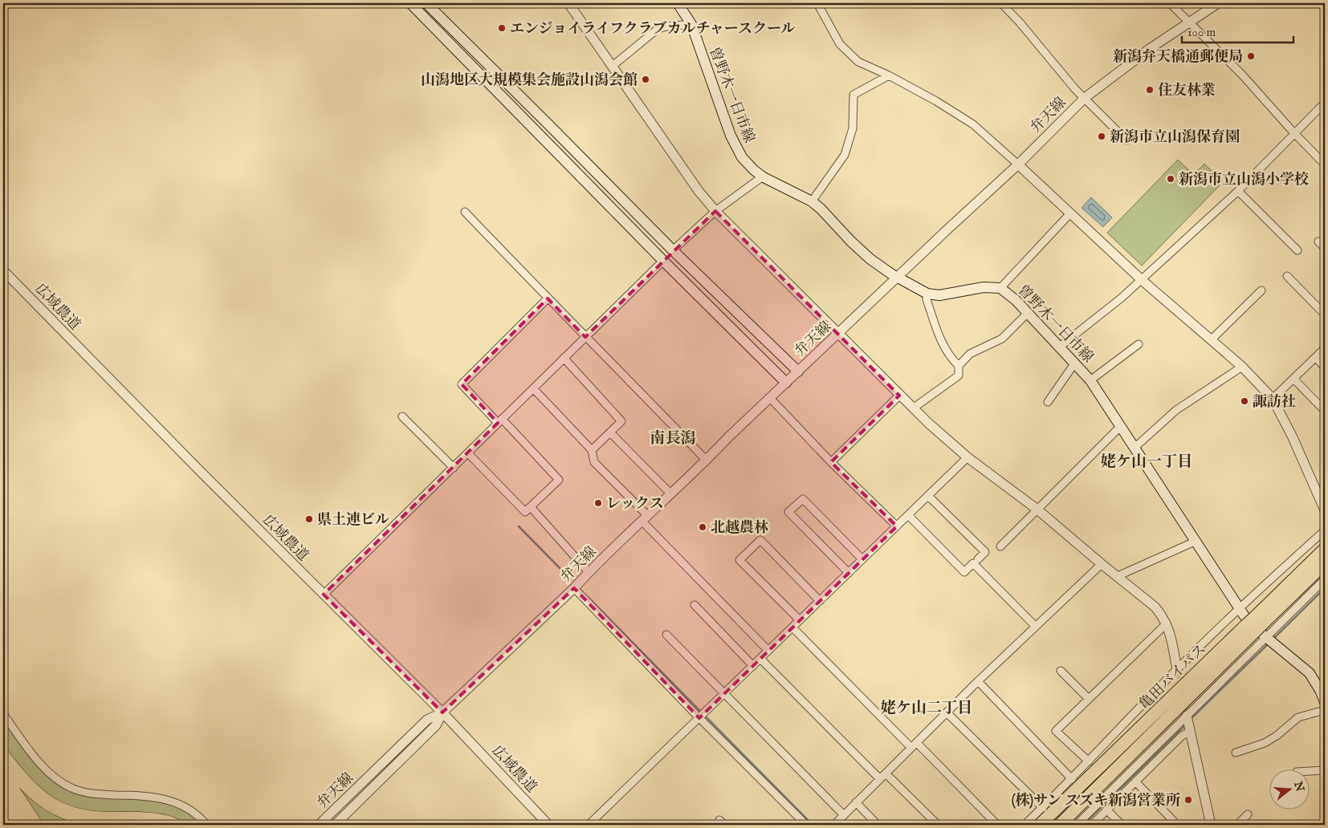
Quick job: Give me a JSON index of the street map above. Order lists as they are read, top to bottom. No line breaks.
{"streets":{"highway":["亀田バイパス"],"main road":["曽野木一日市線"],"street":["弁天線","広域農道"]},"crossings":[["曽野木一日市線","弁天線"],["曽野木一日市線","亀田バイパス"],["弁天線","広域農道"]],"districts":["南長潟","姥ケ山一丁目","姥ケ山二丁目"],"places":["エンジョイライフクラブカルチャースクール","新潟弁天橋通郵便局","山潟地区大規模集会施設山潟会館","住友林業","新潟市立山潟保育園","新潟市立山潟小学校","諏訪社","レックス","県土連ビル","北越農林","(株)サン スズキ新潟営業所"],"scale_bar":"100 m","north":"right"}
